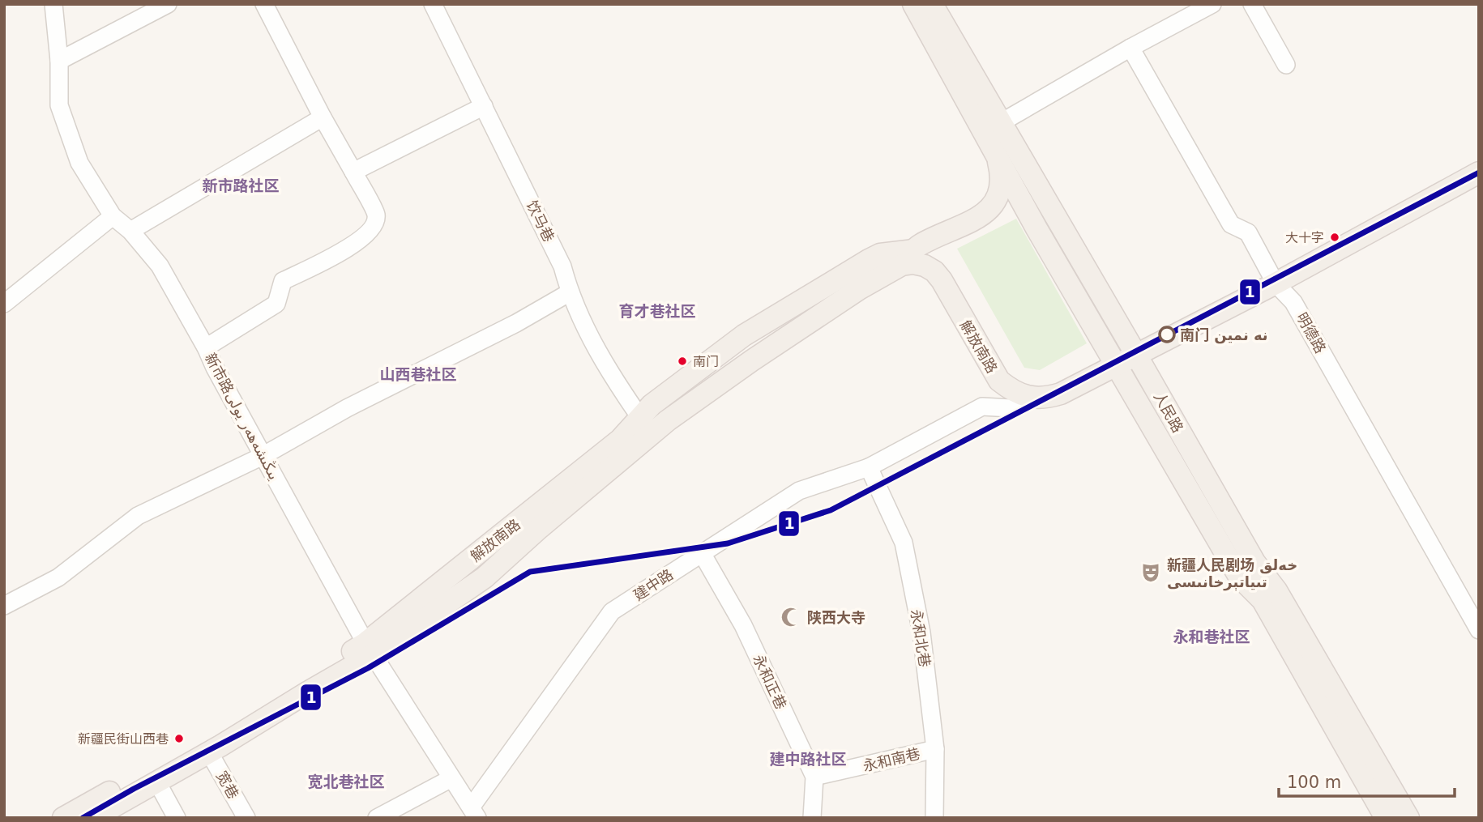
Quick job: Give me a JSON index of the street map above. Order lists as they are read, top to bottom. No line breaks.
{"streets":{"main road":["解放南路","人民路"],"street":["饮马巷","明德路","新市路يىڭىشەھەر يولى","建中路","永和北巷","永和正巷","永和南巷","宽巷"]},"crossings":[["饮马巷","解放南路"],["解放南路","人民路"],["解放南路","新市路يىڭىشەھەر يولى"],["解放南路","建中路"],["解放南路","宽巷"],["新市路يىڭىشەھەر يولى","建中路"],["建中路","永和北巷"],["建中路","永和正巷"],["永和北巷","永和南巷"],["永和正巷","永和南巷"]],"districts":["新市路社区","育才巷社区","山西巷社区","永和巷社区","建中路社区","宽北巷社区"],"places":{"other":["大十字","南门 نە نمين","南门","新疆民街山西巷"],"theatre":["新疆人民剧场 خەلق تىياتېرخانىسى"],"mosque":["陕西大寺"]},"lines":["transit line 1"],"scale_bar":"100 m"}
